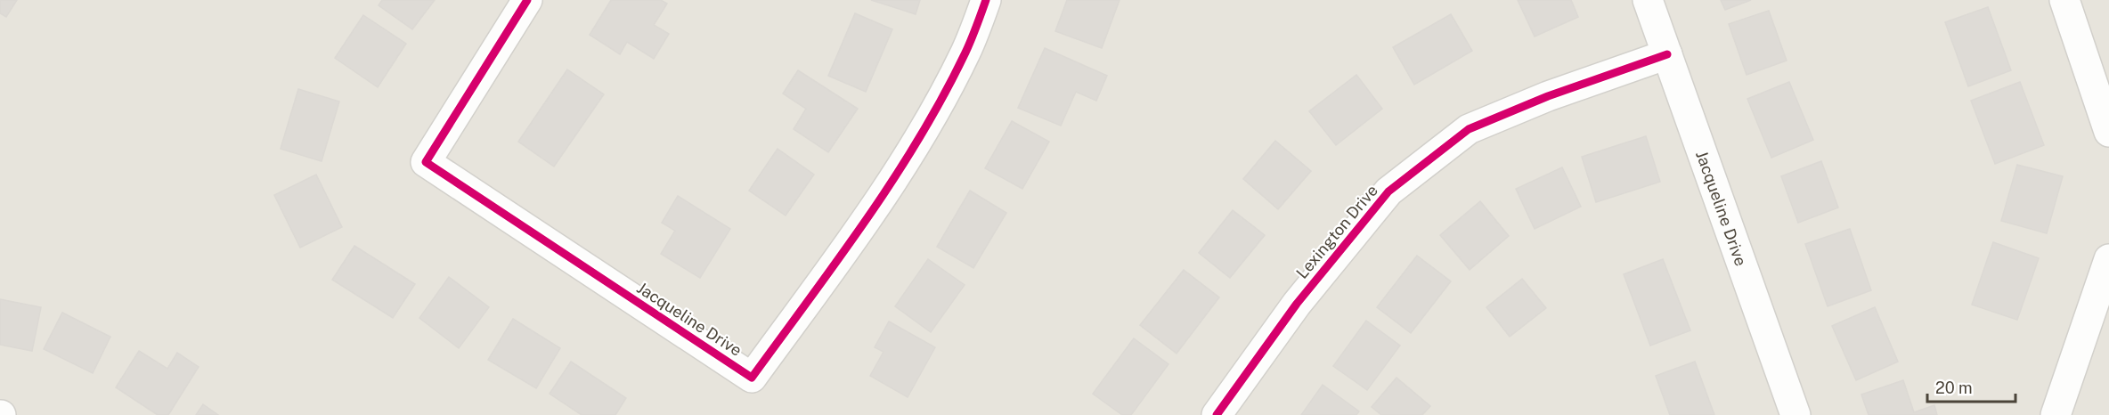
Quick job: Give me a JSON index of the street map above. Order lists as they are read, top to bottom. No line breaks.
{"streets":{"street":["Jacqueline Drive","Lexington Drive"]},"crossings":[["Jacqueline Drive","Lexington Drive"]],"scale_bar":"20 m"}
